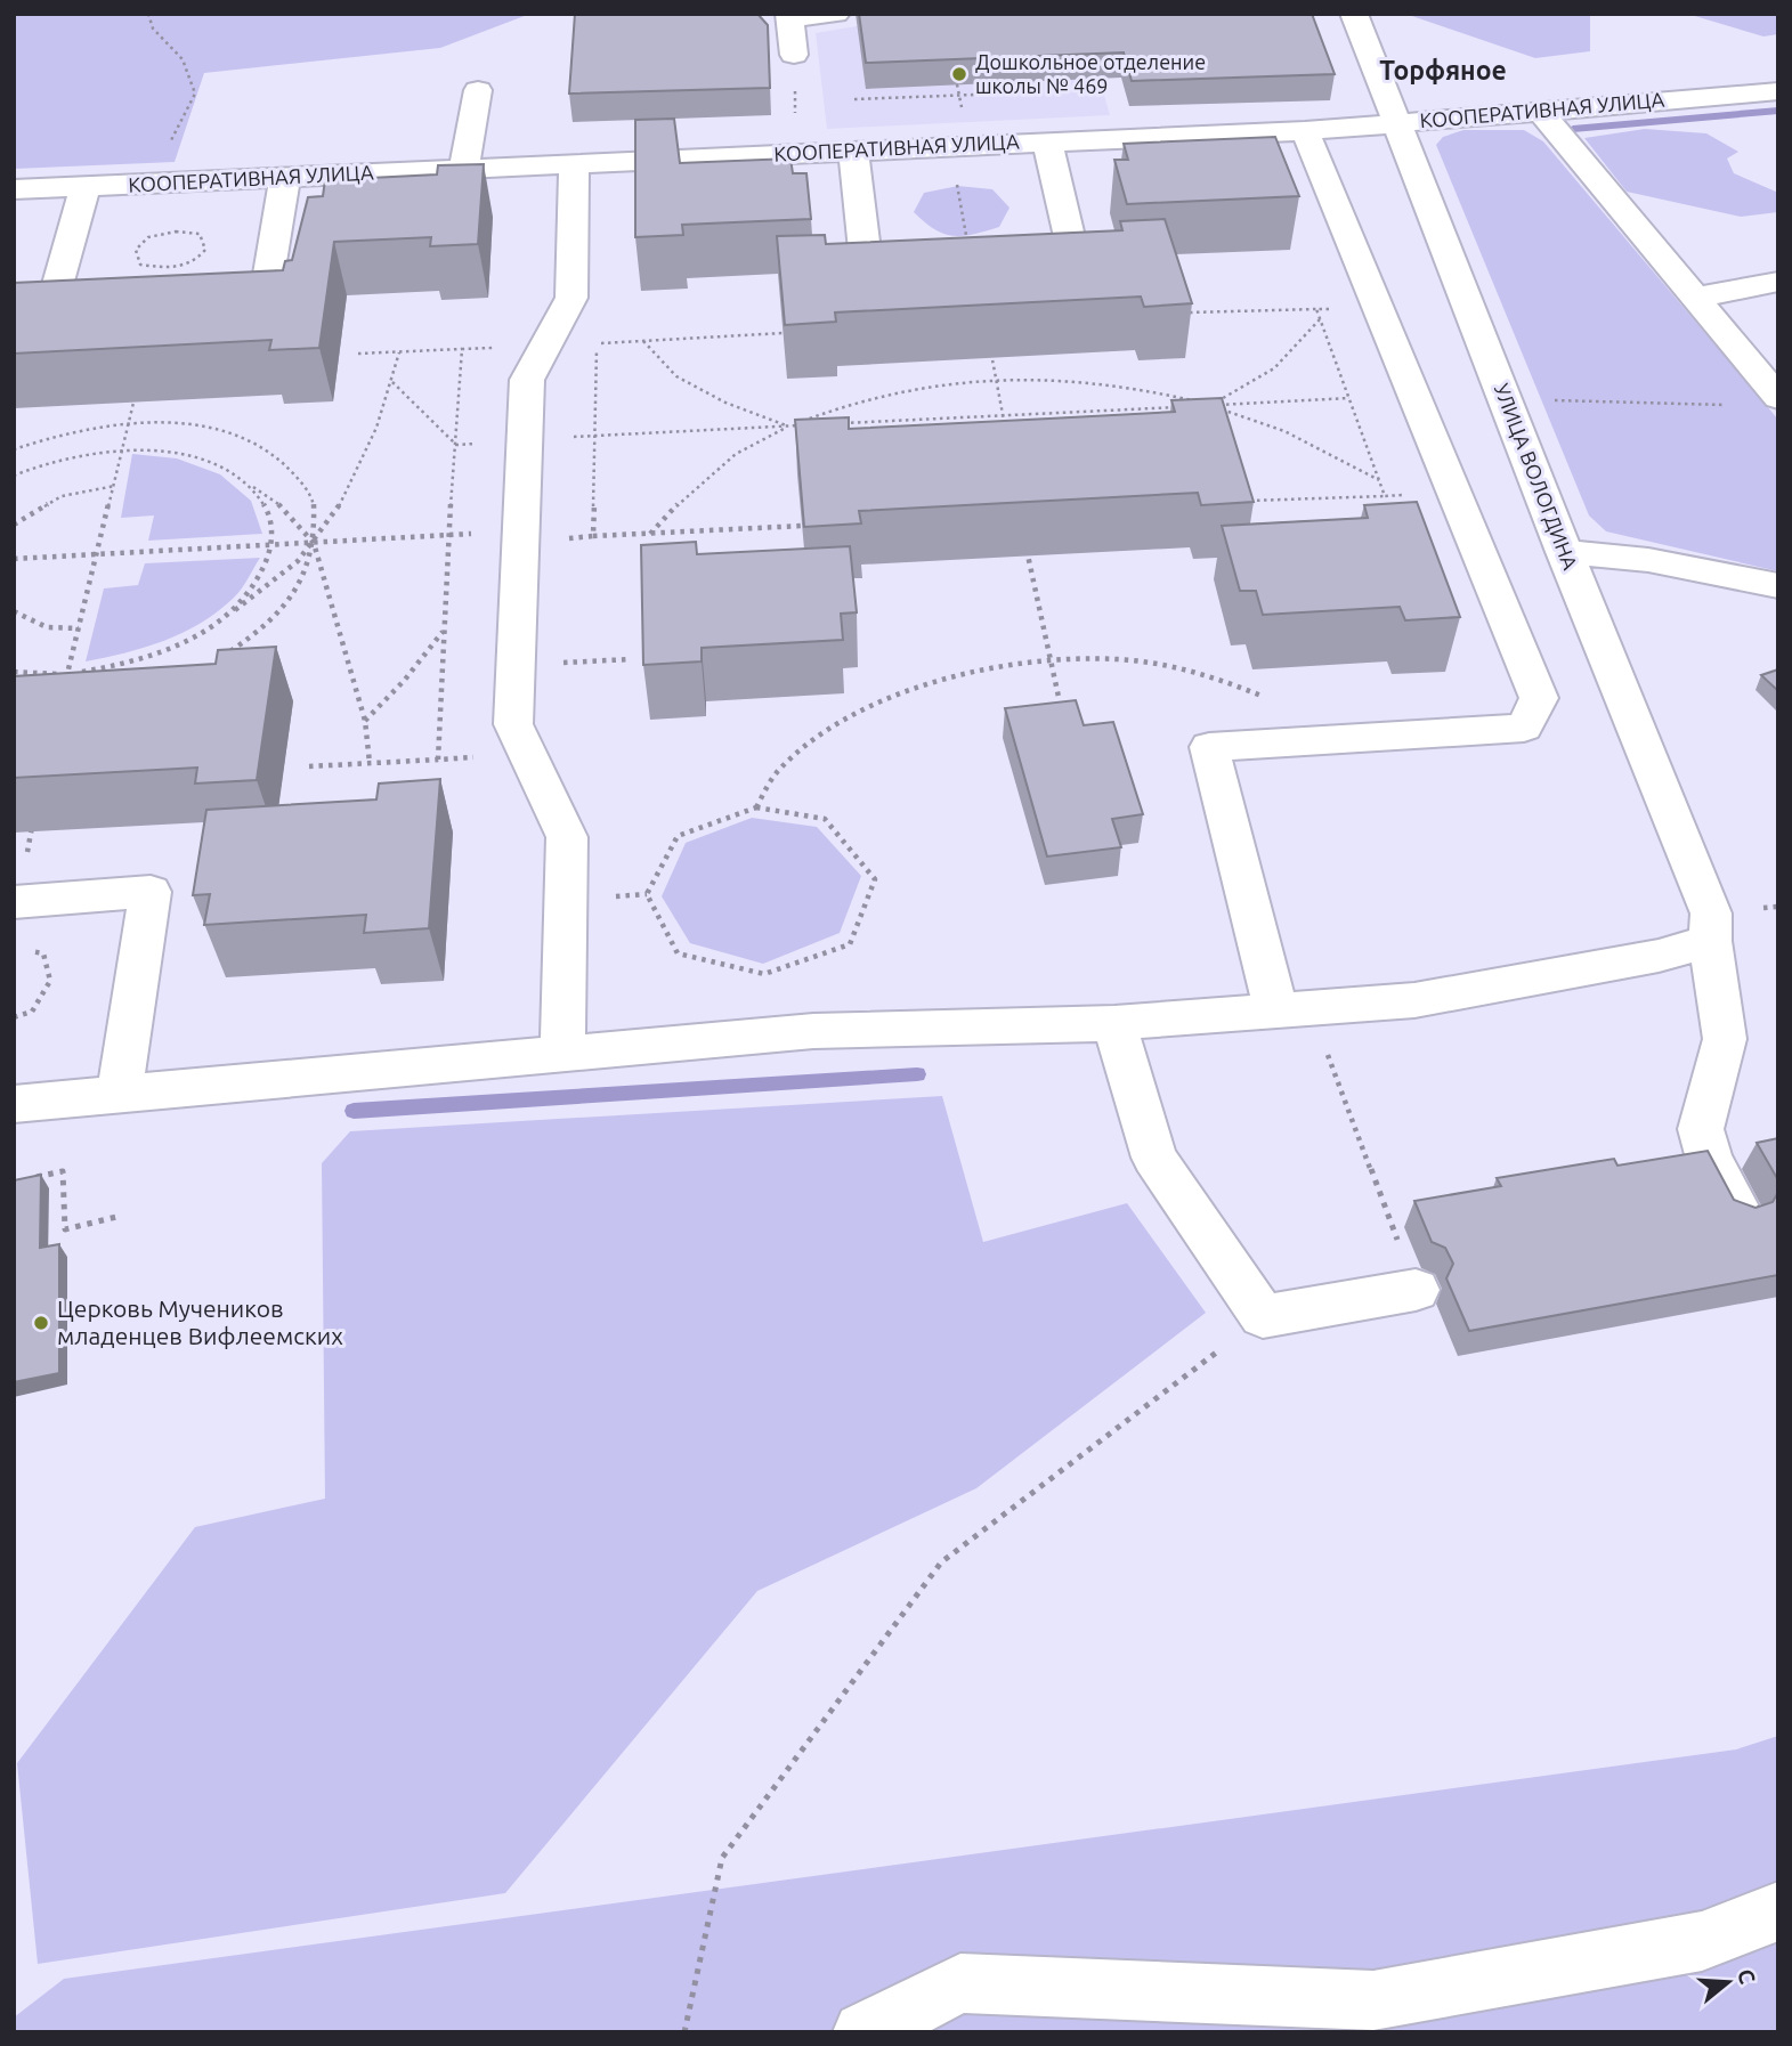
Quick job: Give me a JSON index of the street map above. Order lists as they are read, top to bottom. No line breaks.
{"streets":{"street":["КООПЕРАТИВНАЯ УЛИЦА","УЛИЦА ВОЛОГДИНА"]},"crossings":[["КООПЕРАТИВНАЯ УЛИЦА","УЛИЦА ВОЛОГДИНА"]],"districts":["Торфяное"],"places":["Дошкольное отделение школы № 469","Церковь Мучеников младенцев Вифлеемских"],"north":"right"}
